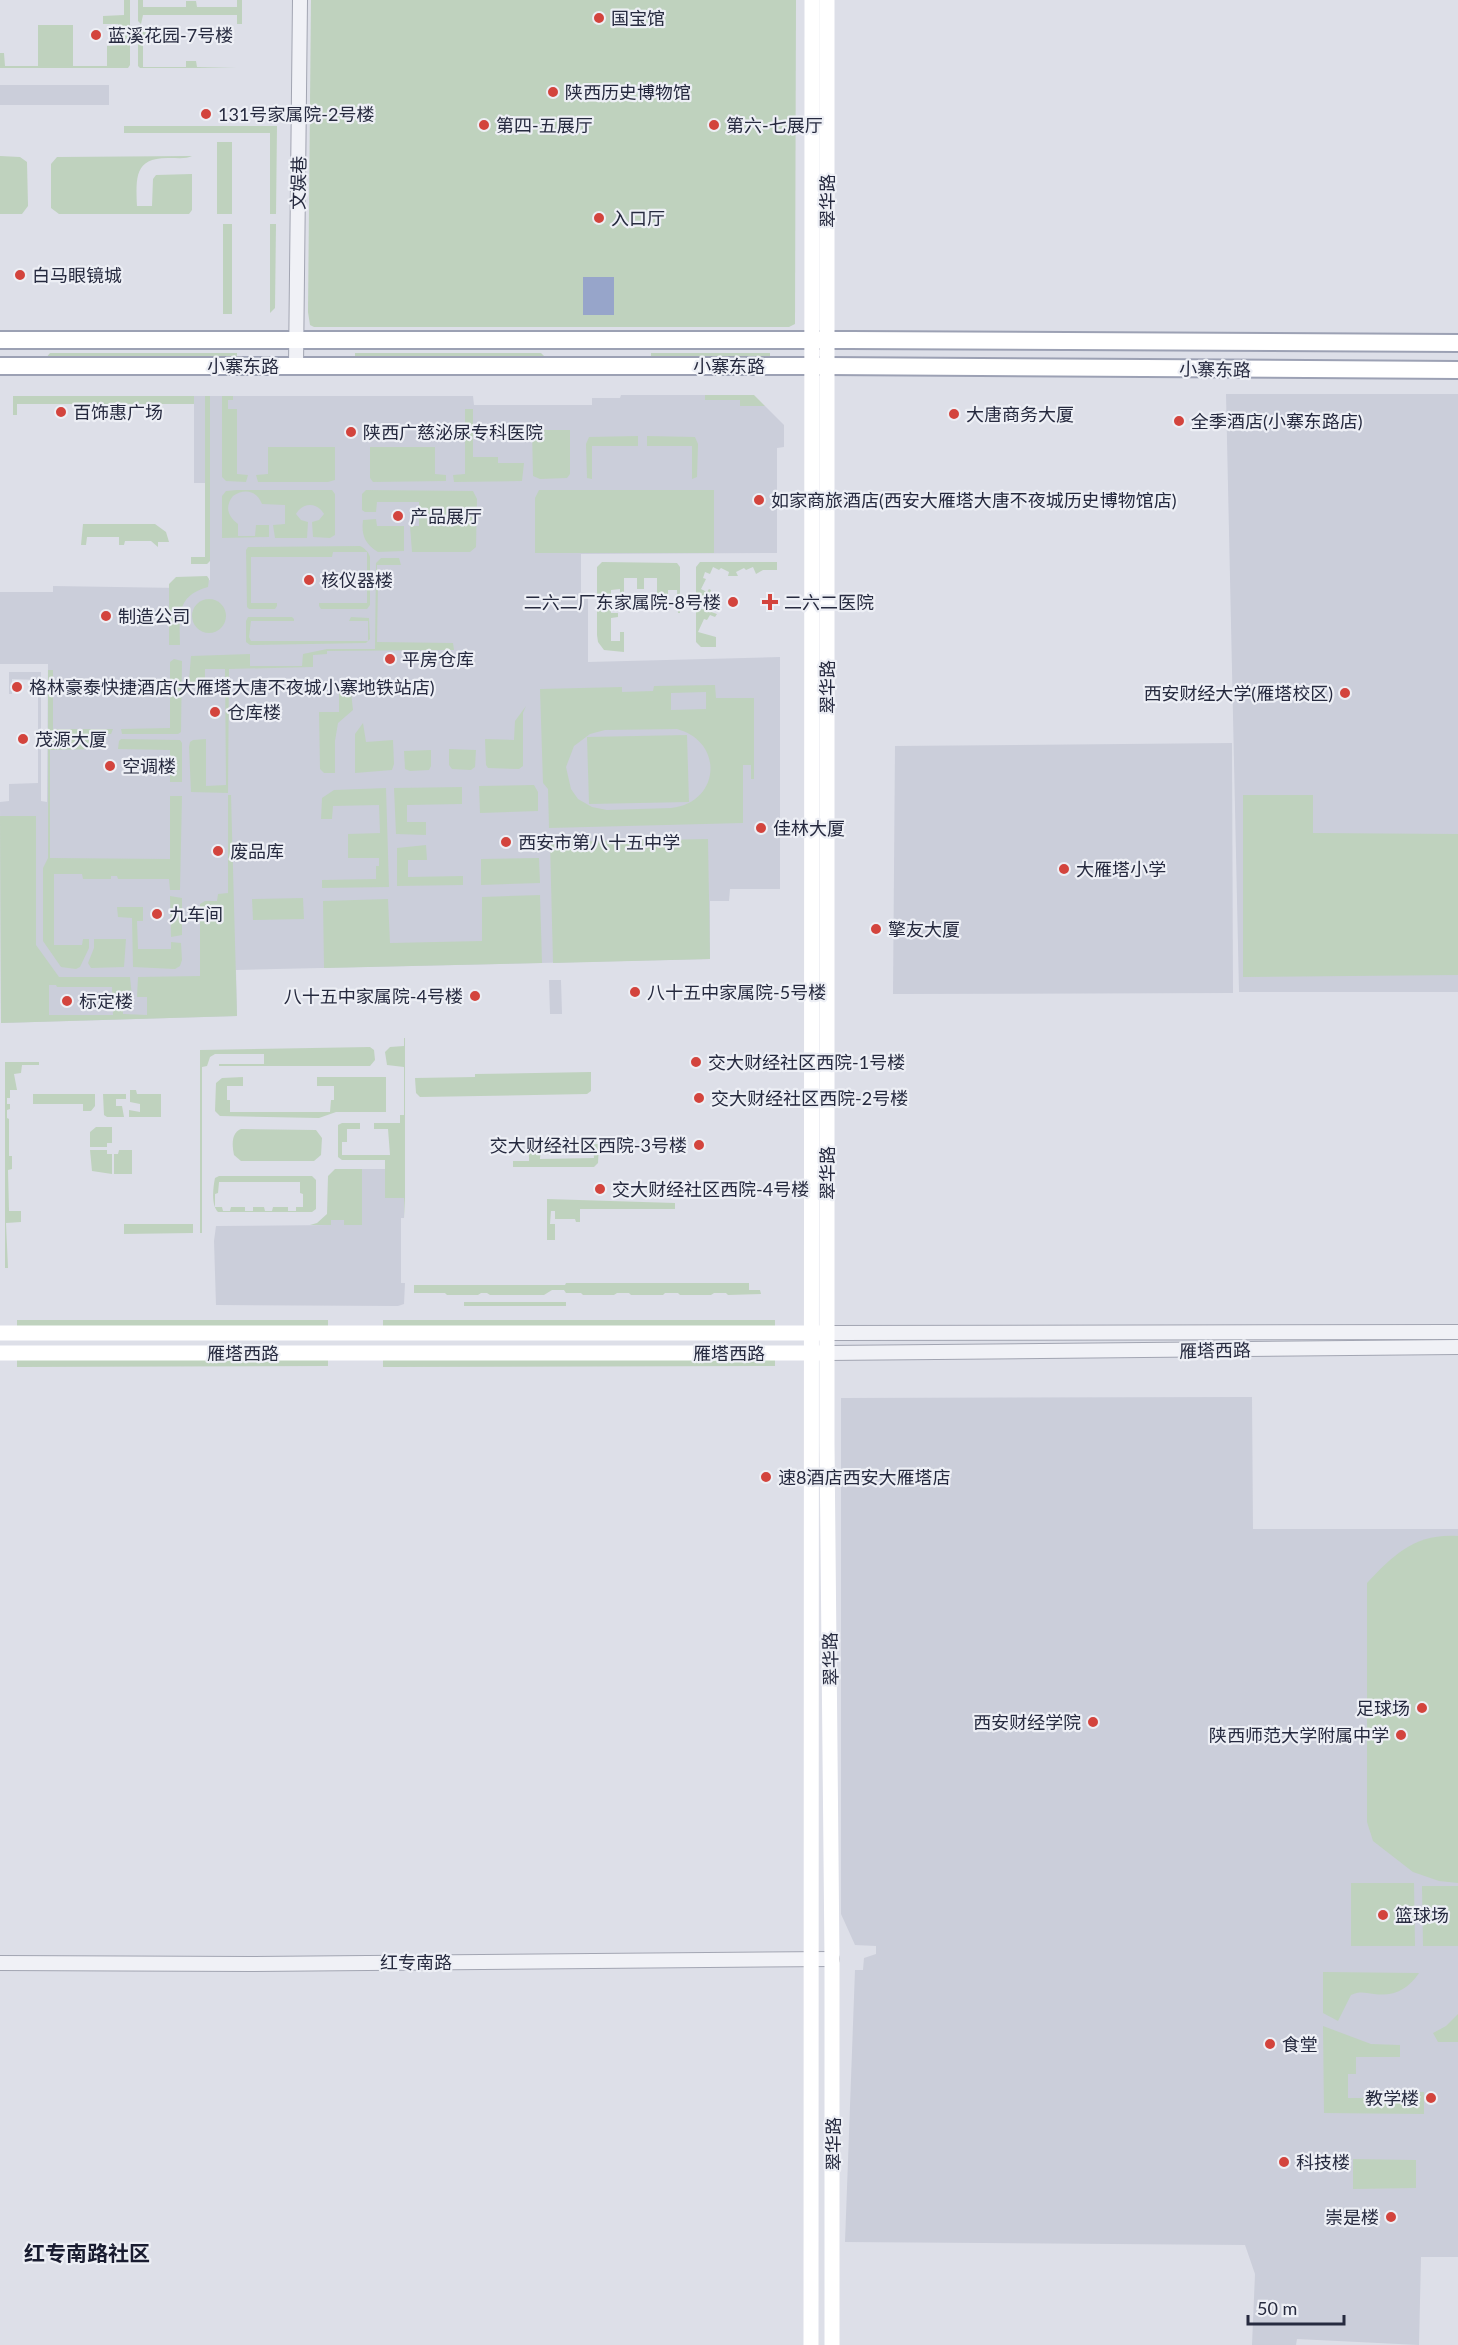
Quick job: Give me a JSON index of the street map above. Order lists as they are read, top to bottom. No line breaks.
{"streets":{"main road":["翠华路","小寨东路","雁塔西路"],"street":["文娱巷","红专南路"]},"crossings":[["文娱巷","小寨东路"],["翠华路","小寨东路"],["翠华路","雁塔西路"],["翠华路","红专南路"]],"districts":["红专南路社区"],"places":{"other":["国宝馆","蓝溪花园-7号楼","陕西历史博物馆","131号家属院-2号楼","第四-五展厅","第六-七展厅","入口厅","白马眼镜城","百饰惠广场","大唐商务大厦","全季酒店(小寨东路店)","陕西广慈泌尿专科医院","如家商旅酒店(西安大雁塔大唐不夜城历史博物馆店)","产品展厅","核仪器楼","二六二厂东家属院-8号楼","制造公司","平房仓库","格林豪泰快捷酒店(大雁塔大唐不夜城小寨地铁站店)","西安财经大学(雁塔校区)","仓库楼","茂源大厦","空调楼","佳林大厦","西安市第八十五中学","废品库","大雁塔小学","九车间","擎友大厦","八十五中家属院-5号楼","八十五中家属院-4号楼","标定楼","交大财经社区西院-1号楼","交大财经社区西院-2号楼","交大财经社区西院-3号楼","交大财经社区西院-4号楼","速8酒店西安大雁塔店","足球场","西安财经学院","陕西师范大学附属中学","篮球场","食堂","教学楼","科技楼","崇是楼"],"health":["二六二医院"]},"scale_bar":"50 m"}
